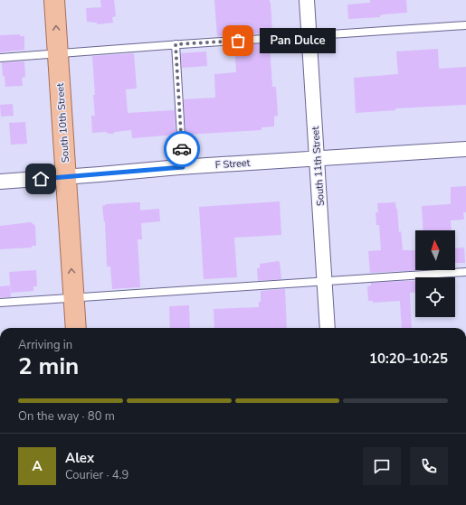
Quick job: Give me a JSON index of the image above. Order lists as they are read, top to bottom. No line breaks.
{"streets":{"main road":["South 10th Street"],"street":["F Street","South 11th Street"]},"crossings":[["South 10th Street","F Street"],["F Street","South 11th Street"]],"one_way":["South 10th Street"],"places":["Pan Dulce"],"north":"top","page":{"bubble":"Pan Dulce","heading":["2 min","Arriving in","10:20–10:25"],"panel":["Alex","Courier · 4.9"],"bar":"On the way · 80 m","round":"A"}}
